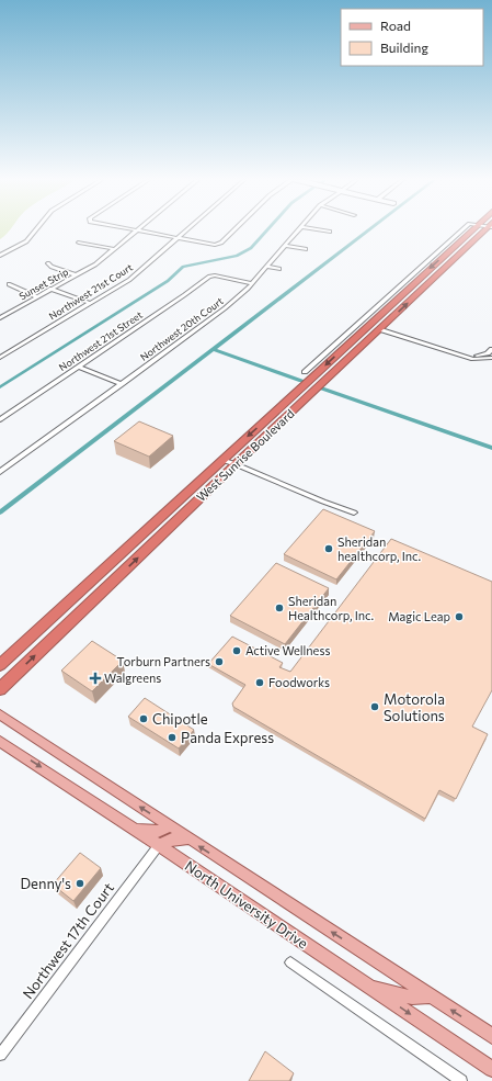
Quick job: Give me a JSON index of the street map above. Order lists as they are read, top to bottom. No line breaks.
{"streets":{"highway":["West Sunrise Boulevard"],"main road":["North University Drive"],"street":["Sunset Strip","Northwest 21st Court","Northwest 20th Court","Northwest 21st Street","Northwest 17th Court"]},"crossings":[["Northwest 20th Court","Northwest 21st Street"],["North University Drive","Northwest 17th Court"]],"places":{"other":["Sheridan healthcorp, Inc.","Sheridan Healthcorp, Inc.","Magic Leap","Active Wellness","Torburn Partners","Foodworks","Motorola Solutions","Chipotle","Panda Express","Denny's"],"health":["Walgreens"]},"legend":["Road","Building"]}
